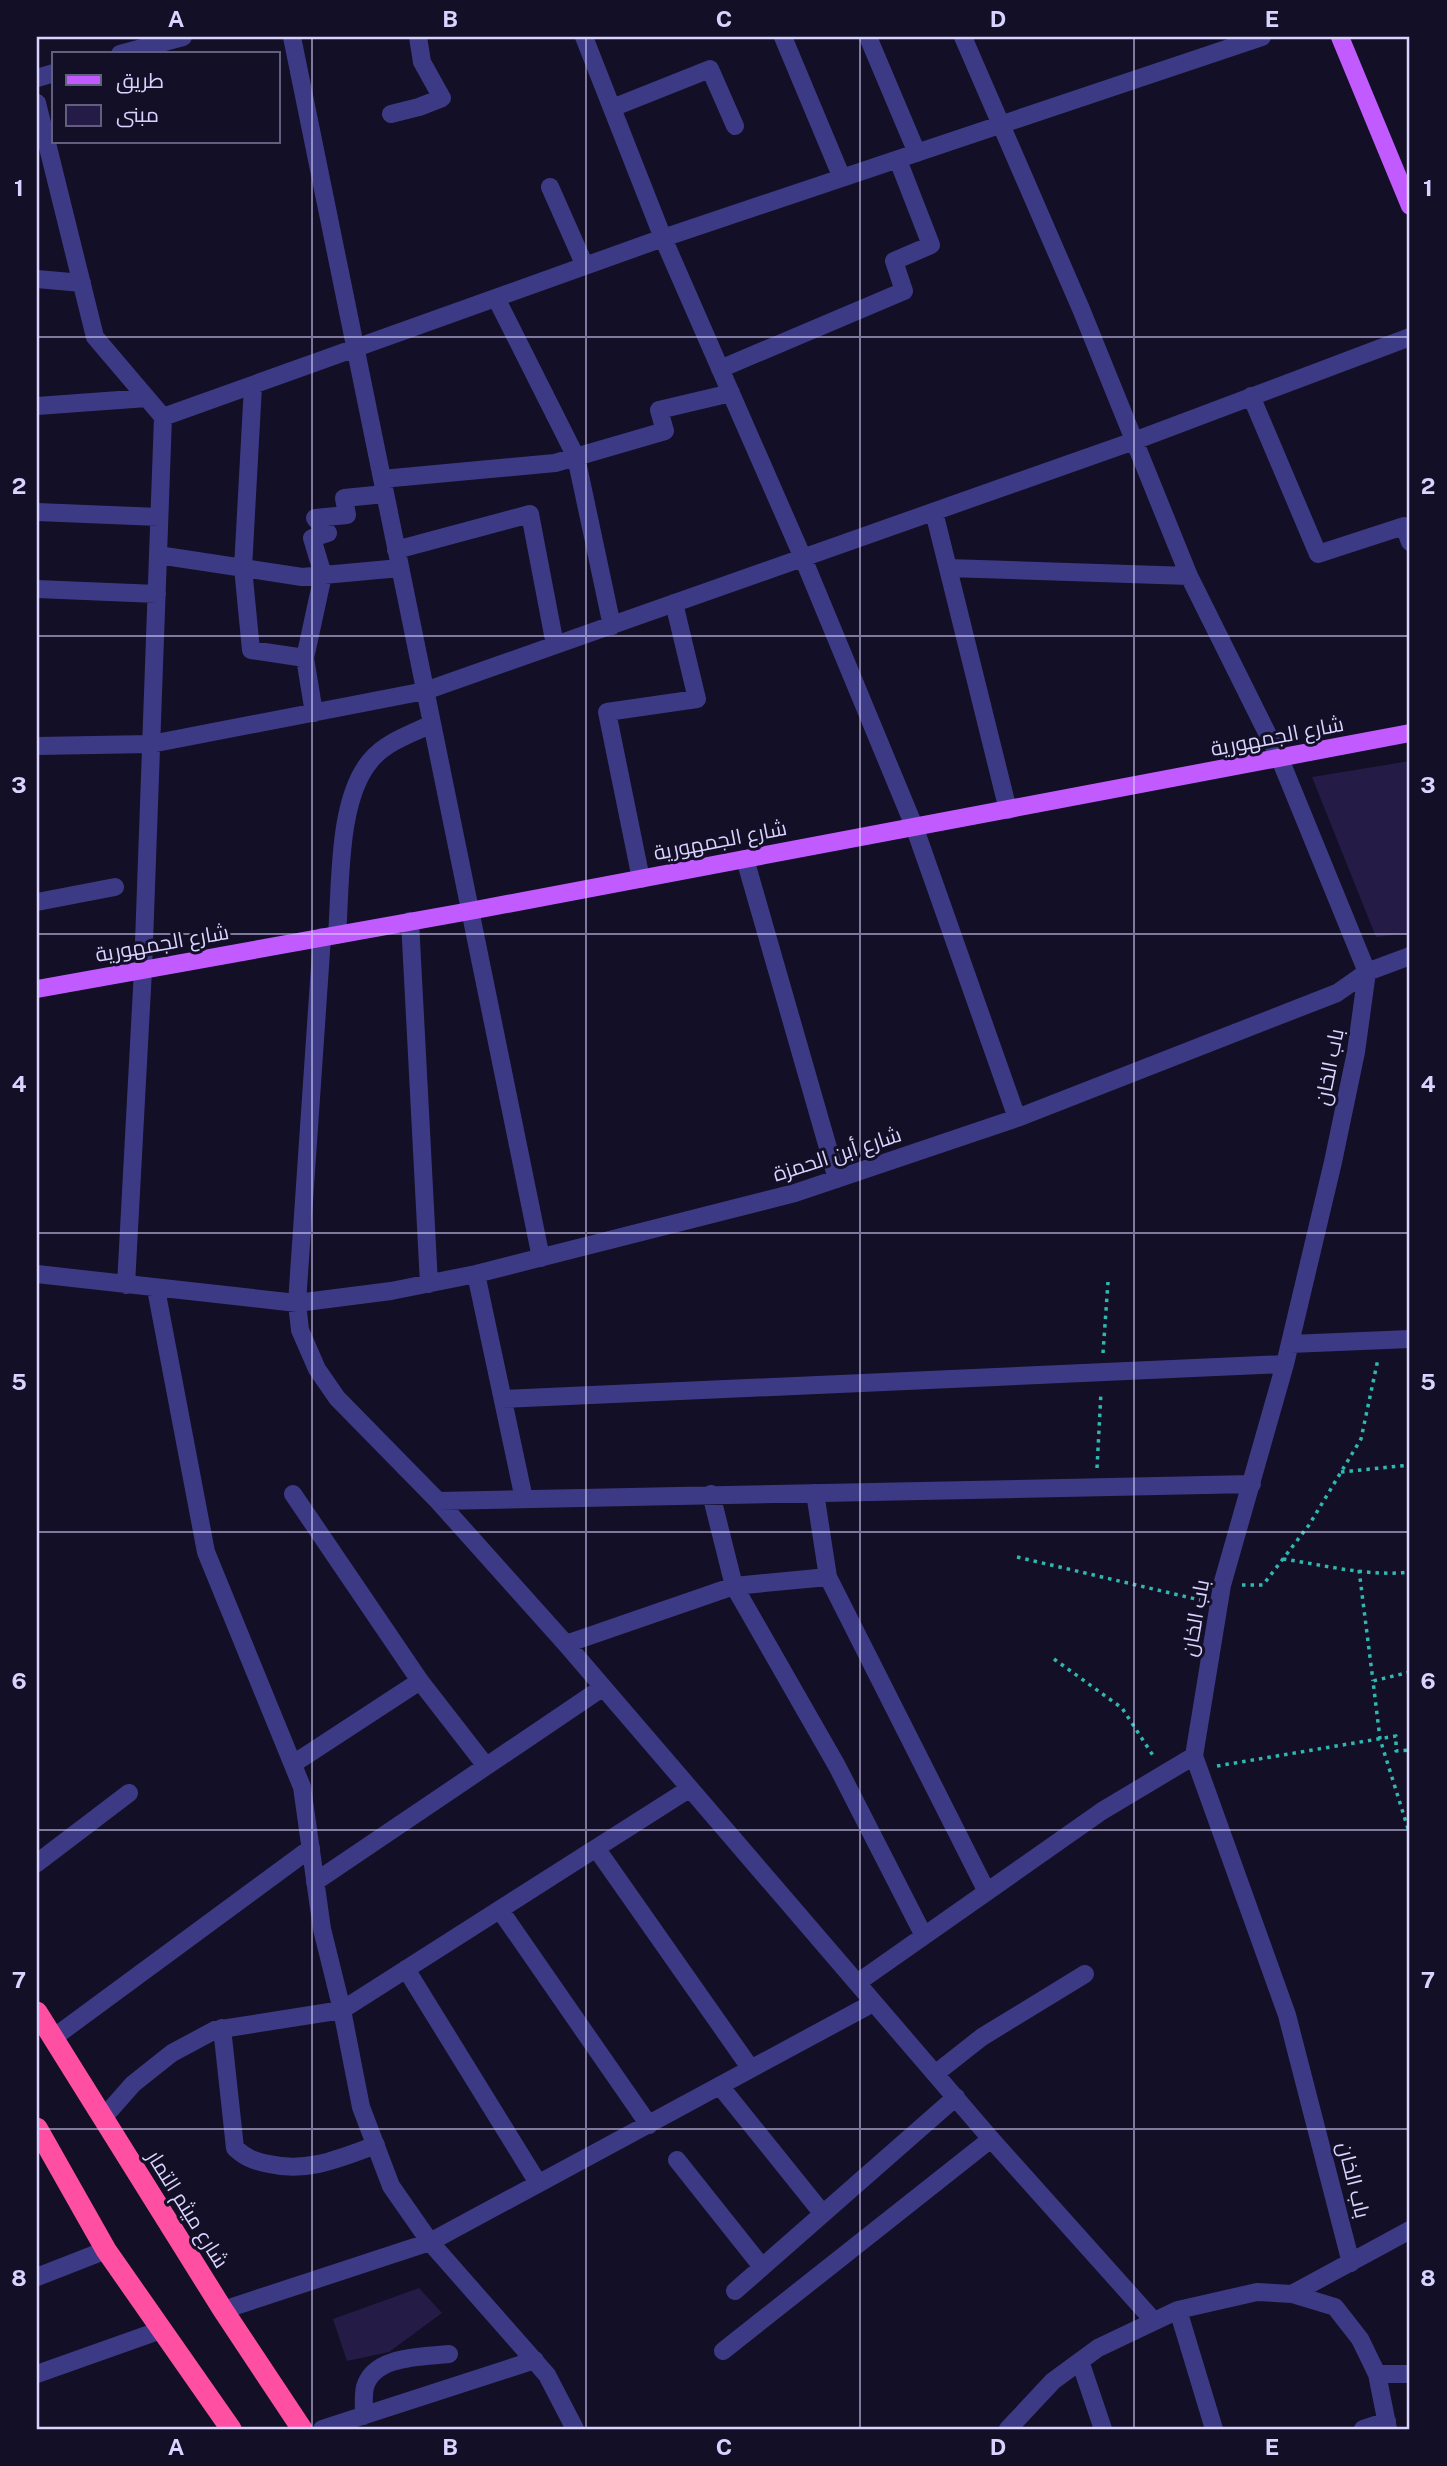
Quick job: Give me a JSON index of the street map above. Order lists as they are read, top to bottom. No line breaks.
{"streets":{"highway":["شارع ميثم التمار"],"main road":["شارع الجمهورية"],"street":["باب الخان","شارع أبن الحمزة"]},"crossings":[["باب الخان","شارع أبن الحمزة"]],"legend":["طريق","مبنى"],"grid":{"columns":["A","B","C","D","E"],"rows":["1","2","3","4","5","6","7","8"]}}
